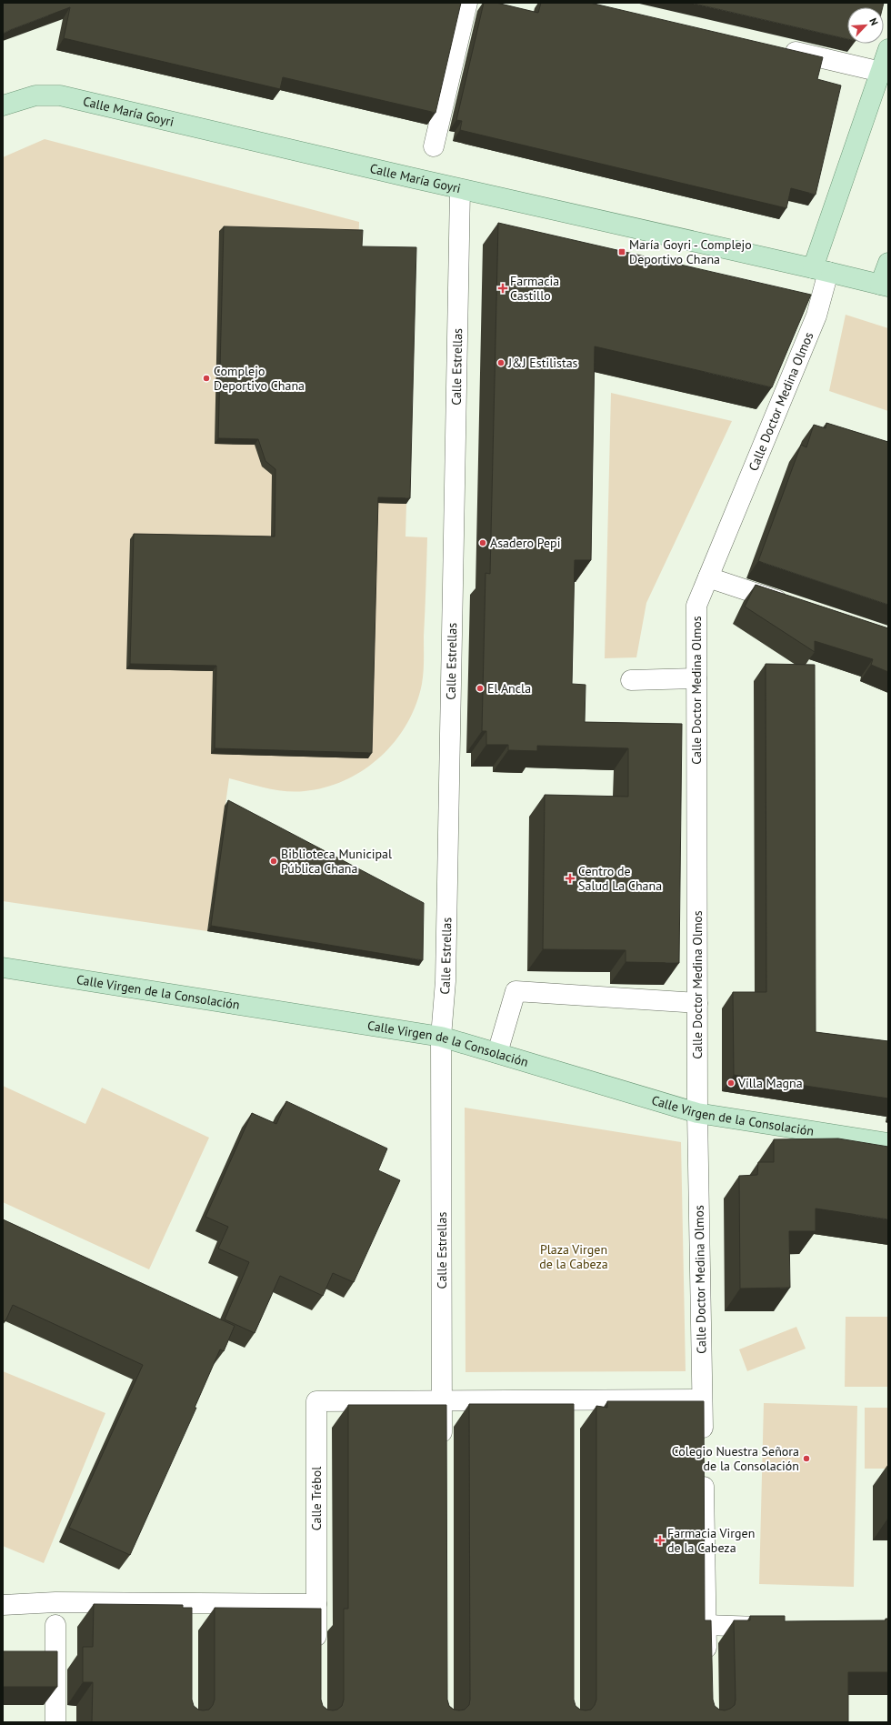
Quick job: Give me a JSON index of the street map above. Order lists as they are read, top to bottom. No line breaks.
{"streets":{"main road":["Calle María Goyri","Calle Doctor Medina Olmos","Calle Virgen de la Consolación"],"street":["Calle Estrellas","Calle Trébol"]},"crossings":[["Calle María Goyri","Calle Estrellas"],["Calle María Goyri","Calle Doctor Medina Olmos"],["Calle Estrellas","Calle Virgen de la Consolación"],["Calle Estrellas","Calle Trébol"],["Calle Doctor Medina Olmos","Calle Virgen de la Consolación"]],"parks":["Plaza Virgen de la Cabeza"],"places":{"transit":["María Goyri - Complejo Deportivo Chana"],"health":["Farmacia Castillo","Centro de Salud La Chana","Farmacia Virgen de la Cabeza"],"other":["J&J Estilistas","Complejo Deportivo Chana","Asadero Pepi","El Ancla","Biblioteca Municipal Pública Chana","Villa Magna","Colegio Nuestra Señora de la Consolación"]},"north":"top right"}
